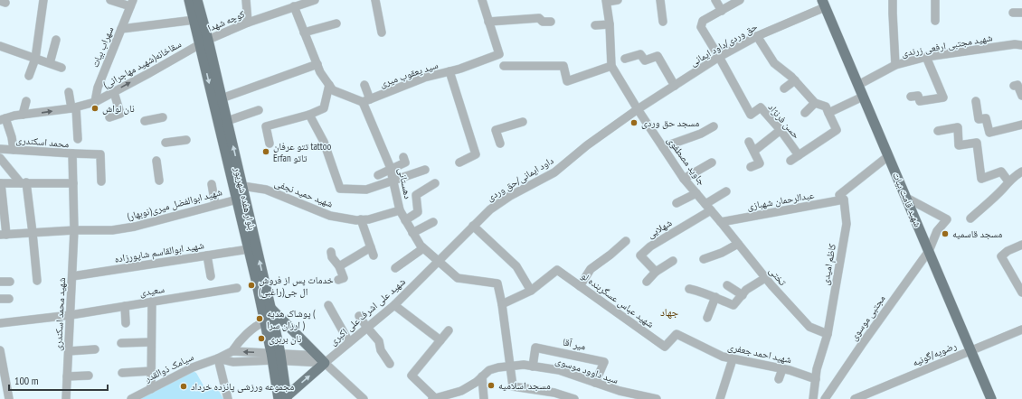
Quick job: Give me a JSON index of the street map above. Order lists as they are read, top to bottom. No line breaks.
{"streets":{"main road":["بلوار هفده شهریور","شهید قامت بیات"],"street":["کوچه شهدا","حق وردی/داود ایمانی","شهید مجتبی ارفعی زرندی","سهراب بیات","سقاخانه(شهید مهاجرانی)","سید یعقوب میری","حسن فرنژاد","محمد اسکندری","جاوید مصطفوی","داود ایمانی/حق وردی","دهستانی","شهید حمید نجفی","عبدالرحمان شهبازی","شهید ابوالفضل میری(نوبهار)","شهلایی","شهید ابوالقاسم شاپورزاده","کاظم امیدی","تختی","سعیدی","شهید عباس عسگربنده لو","شهید علی اشرف علی اکبری","شهید محمد اسکندری","مجتبی موسوی","میر آقا","شهید احمد جعفری","رضویه/گونیه","سیامک ذوالقدر","سید داوود موسوی"]},"crossings":[["کوچه شهدا","سقاخانه(شهید مهاجرانی)"],["کوچه شهدا","بلوار هفده شهریور"],["حق وردی/داود ایمانی","حسن فرنژاد"],["حق وردی/داود ایمانی","جاوید مصطفوی"],["حق وردی/داود ایمانی","داود ایمانی/حق وردی"],["حق وردی/داود ایمانی","شهید قامت بیات"],["شهید مجتبی ارفعی زرندی","شهید قامت بیات"],["سهراب بیات","سقاخانه(شهید مهاجرانی)"],["سقاخانه(شهید مهاجرانی)","بلوار هفده شهریور"],["سید یعقوب میری","دهستانی"],["محمد اسکندری","شهید ابوالفضل میری(نوبهار)"],["محمد اسکندری","شهید محمد اسکندری"],["جاوید مصطفوی","داود ایمانی/حق وردی"],["جاوید مصطفوی","عبدالرحمان شهبازی"],["جاوید مصطفوی","شهلایی"],["جاوید مصطفوی","تختی"],["داود ایمانی/حق وردی","دهستانی"],["داود ایمانی/حق وردی","شهید علی اشرف علی اکبری"],["دهستانی","شهید حمید نجفی"],["دهستانی","شهید علی اشرف علی اکبری"],["شهید حمید نجفی","بلوار هفده شهریور"],["بلوار هفده شهریور","شهید ابوالفضل میری(نوبهار)"],["بلوار هفده شهریور","شهید ابوالقاسم شاپورزاده"],["بلوار هفده شهریور","سیامک ذوالقدر"],["شهید قامت بیات","کاظم امیدی"],["شهید قامت بیات","مجتبی موسوی"],["شهید قامت بیات","رضویه/گونیه"],["عبدالرحمان شهبازی","کاظم امیدی"],["عبدالرحمان شهبازی","تختی"],["شهید ابوالفضل میری(نوبهار)","شهید محمد اسکندری"],["شهید ابوالقاسم شاپورزاده","شهید محمد اسکندری"],["کاظم امیدی","تختی"],["کاظم امیدی","شهید احمد جعفری"],["سعیدی","شهید محمد اسکندری"],["شهید عباس عسگربنده لو","شهید احمد جعفری"],["میر آقا","سید داوود موسوی"]],"districts":["جهاد"],"places":["نان لواش","مسجد حق وردی","تتو عرفان tattoo Erfan تاتو","مسجد قاسمیه","خدمات پس از فروش ال جی(راغبی)","پوشاک هدیه ( ارزان سرا )","نان بربری","مسجد اسلامیه","مجموعه ورزشی پانزده خرداد"],"scale_bar":"100 m"}
